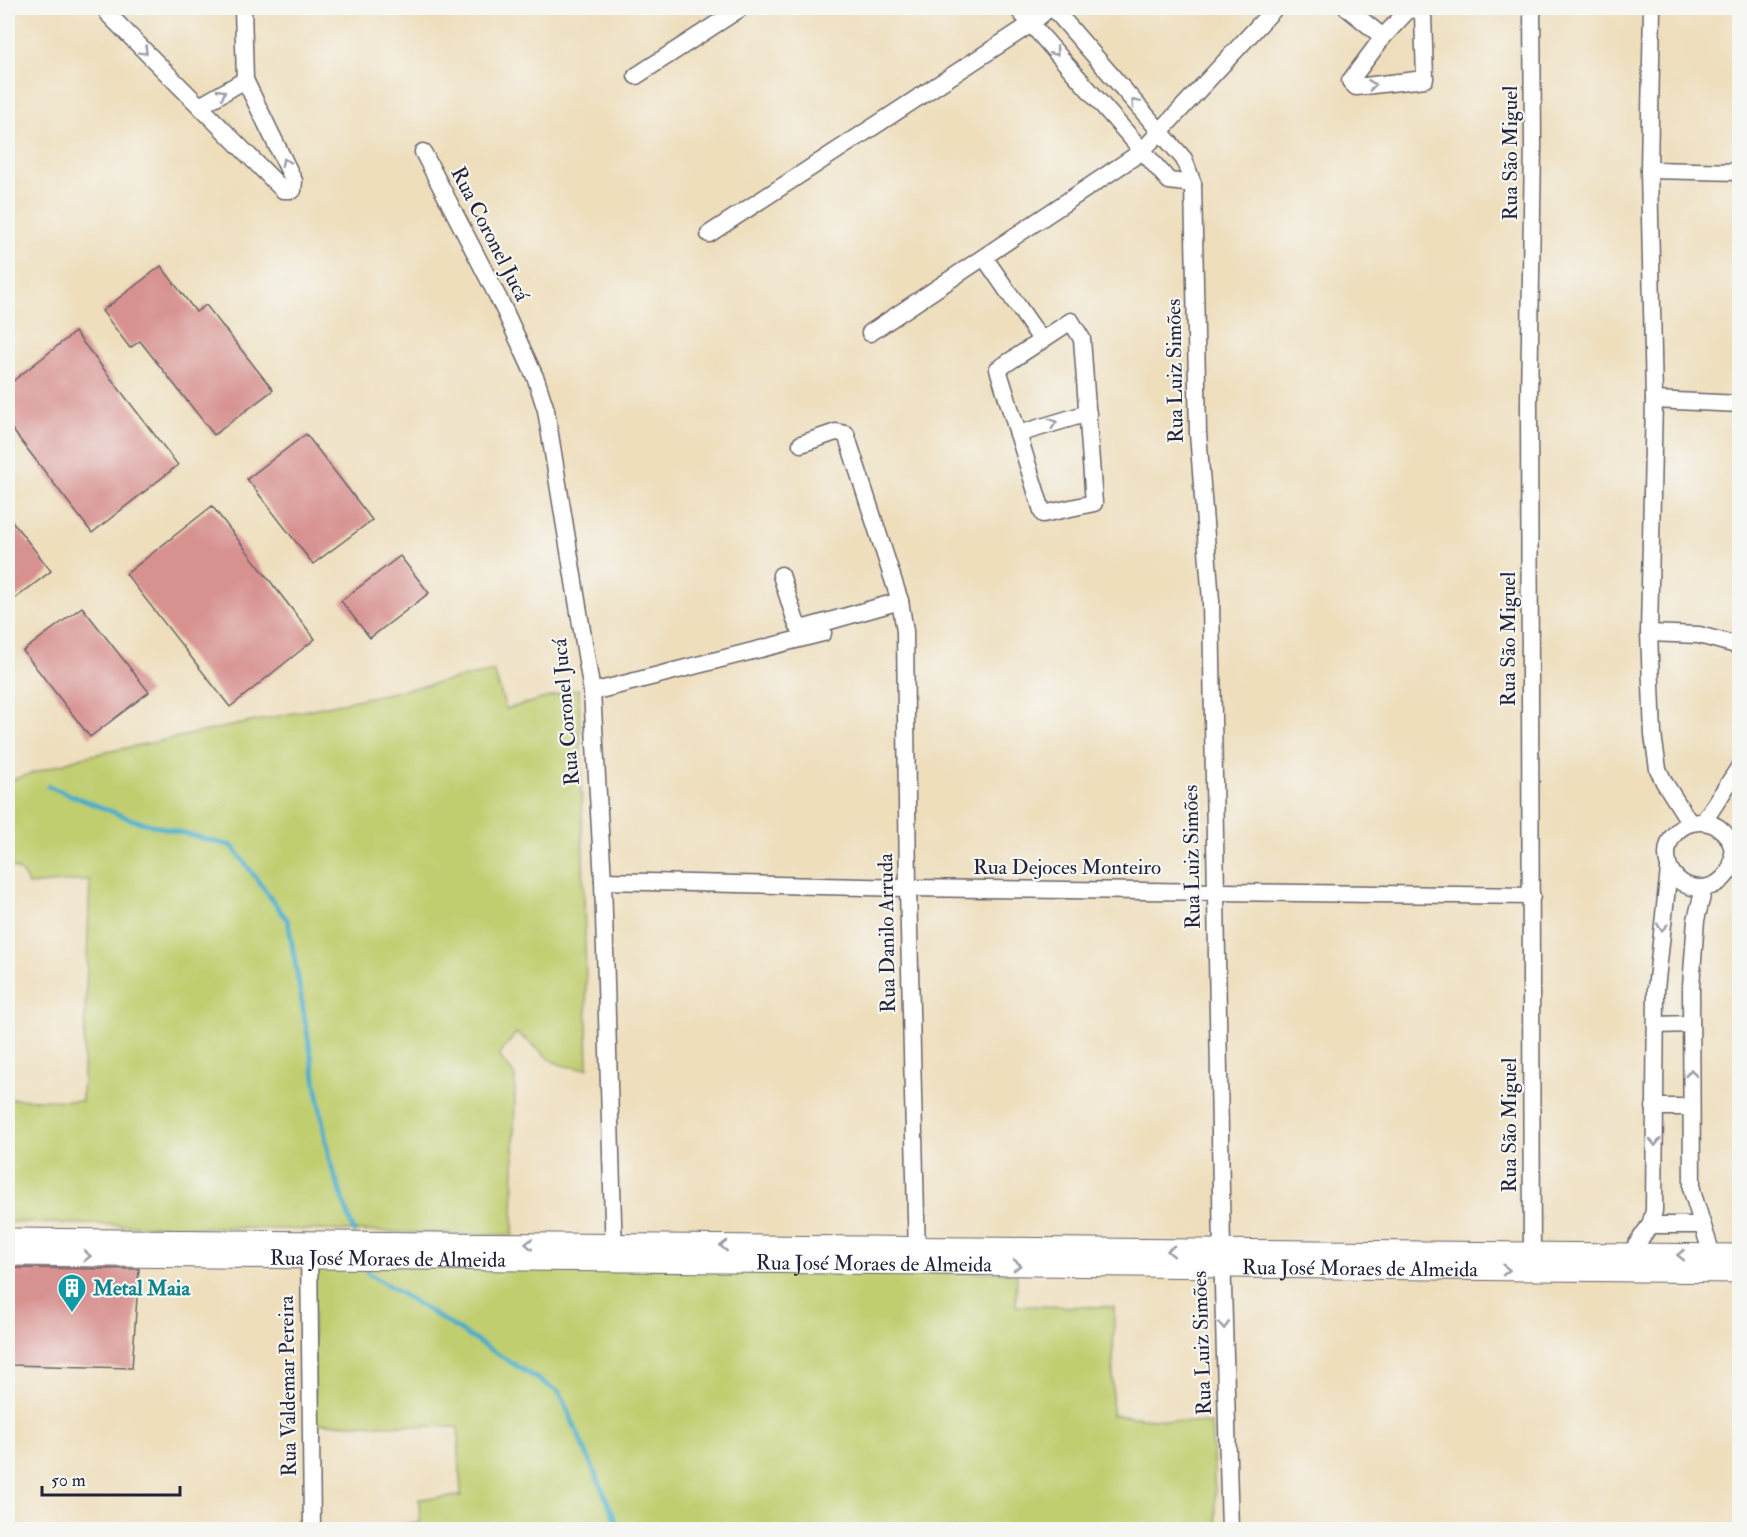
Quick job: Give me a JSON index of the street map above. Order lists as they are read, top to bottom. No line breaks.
{"streets":{"street":["Rua São Miguel","Rua Coronel Jucá","Rua Luiz Simões","Rua Dejoces Monteiro","Rua Danilo Arruda","Rua José Moraes de Almeida","Rua Valdemar Pereira"]},"crossings":[["Rua São Miguel","Rua Dejoces Monteiro"],["Rua São Miguel","Rua José Moraes de Almeida"],["Rua Coronel Jucá","Rua Dejoces Monteiro"],["Rua Coronel Jucá","Rua José Moraes de Almeida"],["Rua Luiz Simões","Rua Dejoces Monteiro"],["Rua Luiz Simões","Rua José Moraes de Almeida"],["Rua Dejoces Monteiro","Rua Danilo Arruda"],["Rua Danilo Arruda","Rua José Moraes de Almeida"],["Rua José Moraes de Almeida","Rua Valdemar Pereira"]],"places":{"building":["Metal Maia"]},"scale_bar":"50 m"}
